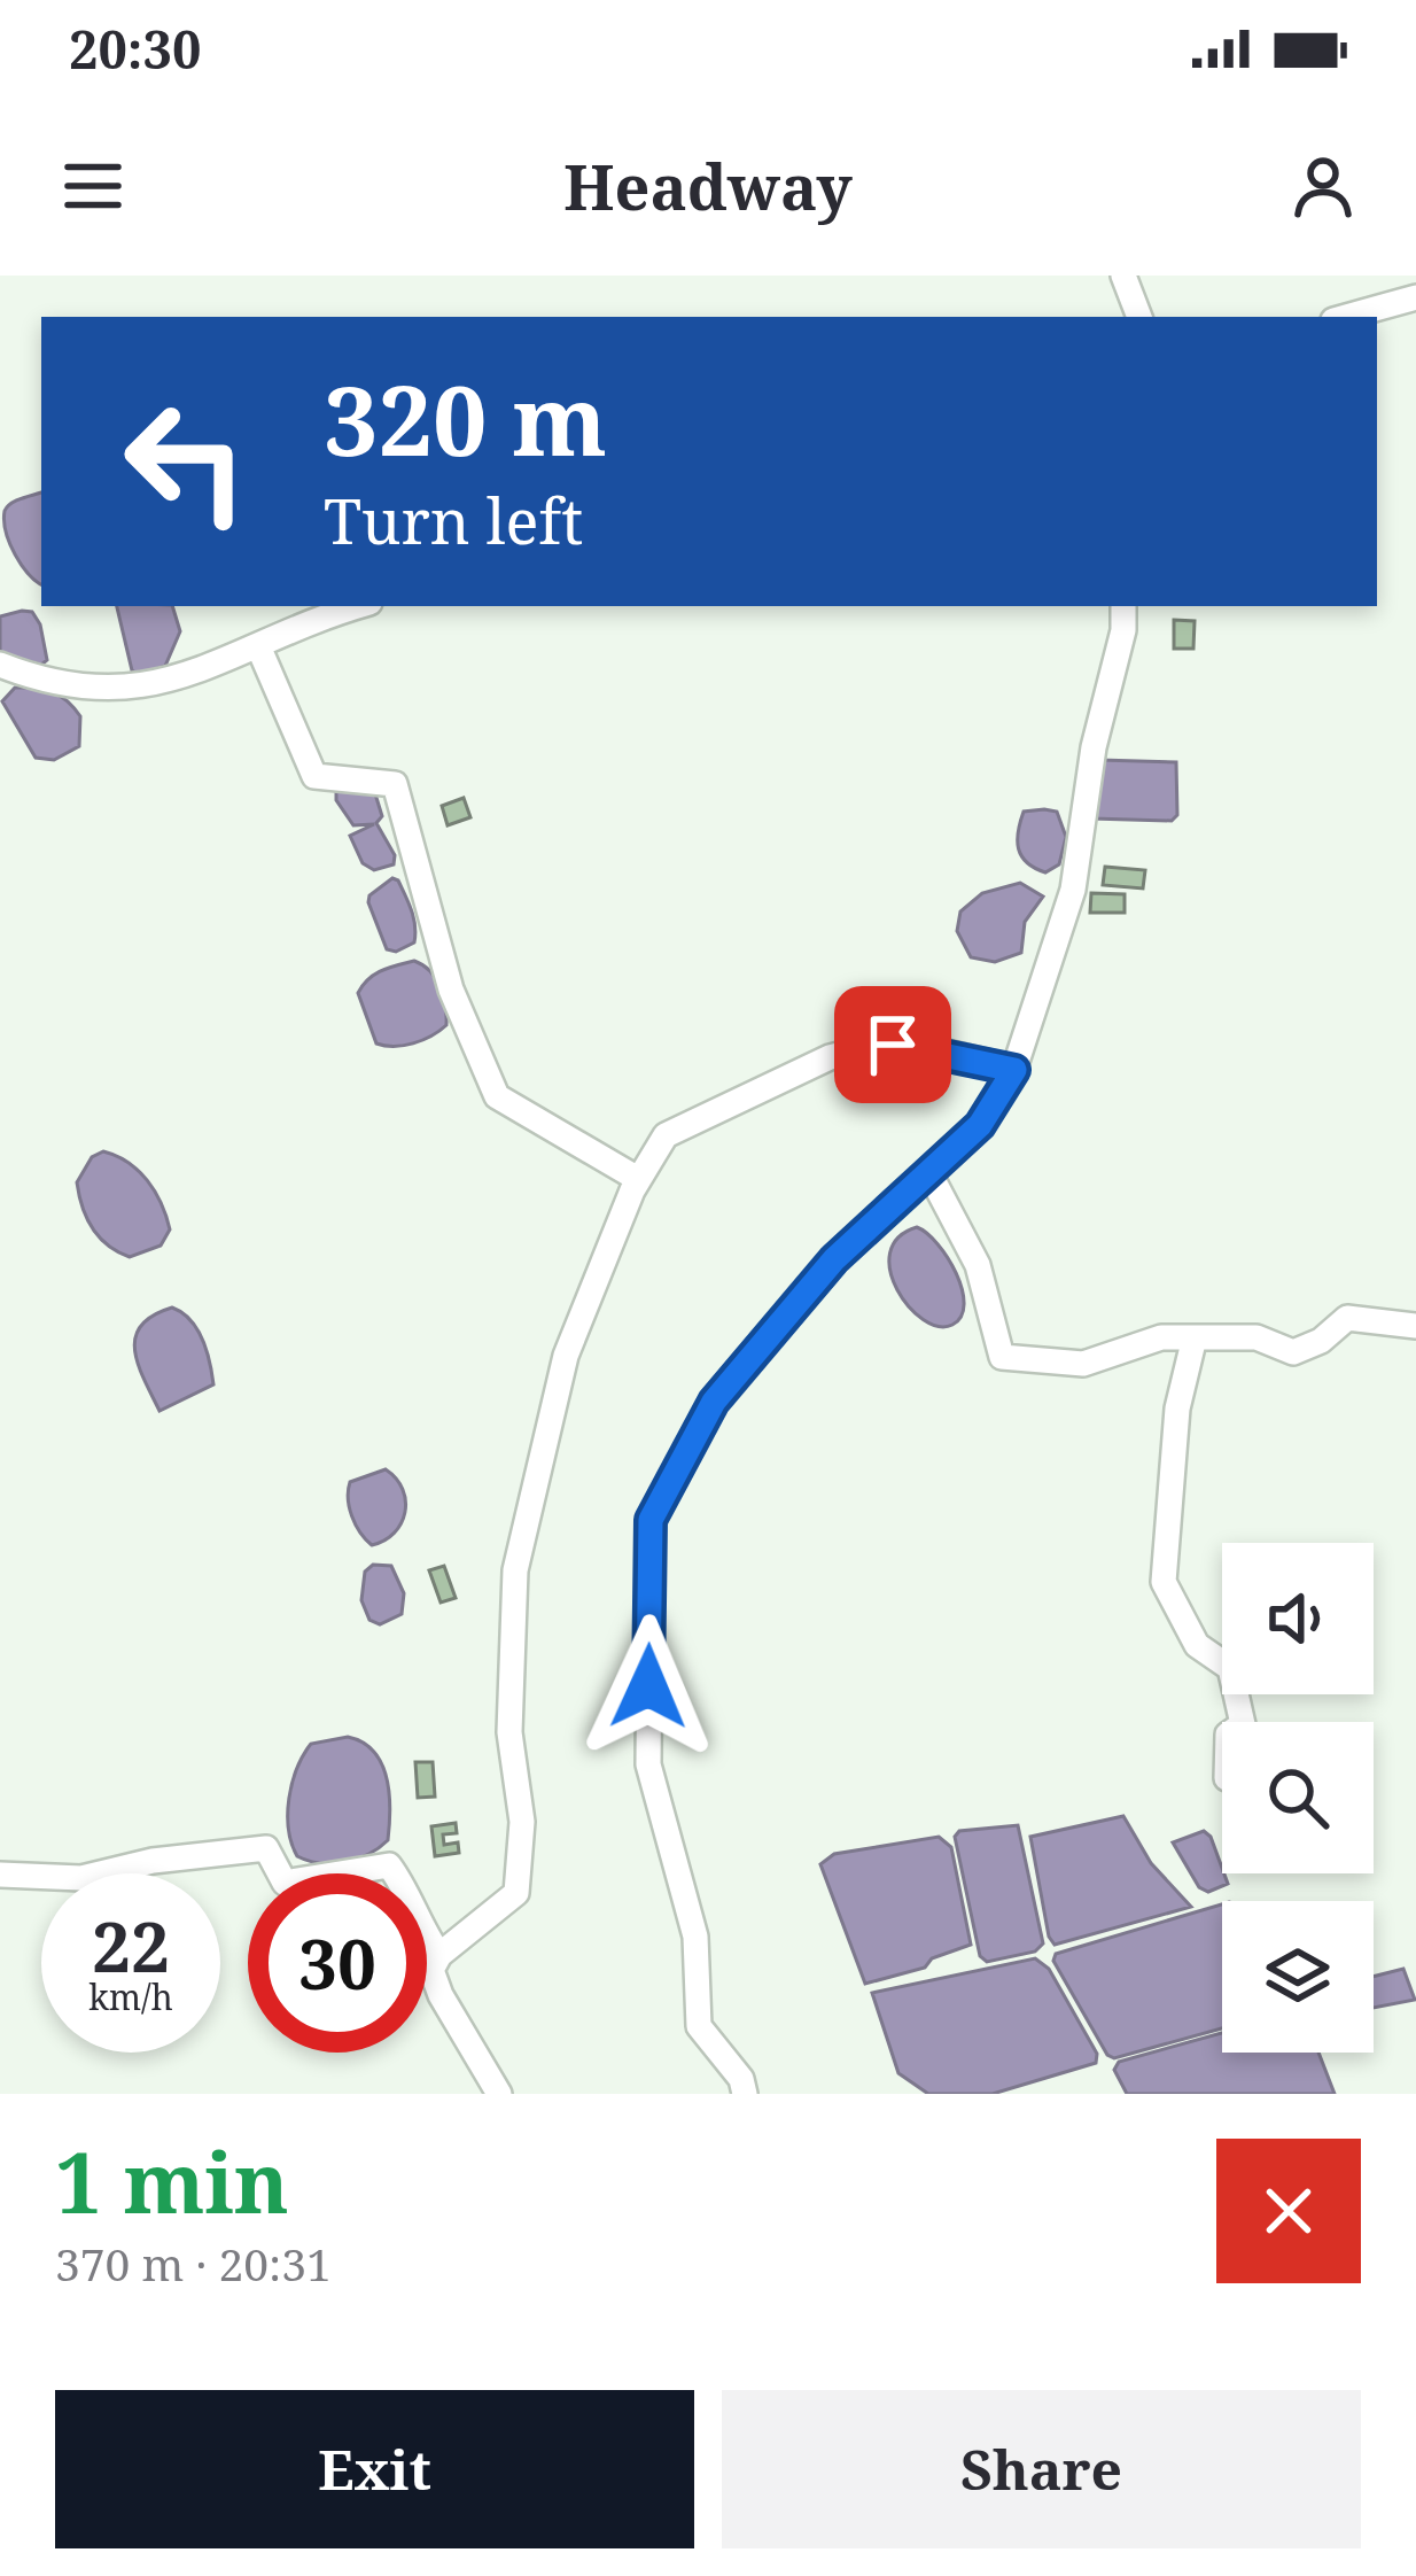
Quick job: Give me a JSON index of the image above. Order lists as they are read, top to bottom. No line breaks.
{"page":{"status":"20:30","header":"Headway","turn":["320 m","Turn left"],"speed":"22 km/h","limit":"30","heading":["1 min","370 m · 20:31"],"buttons":["Exit","Share"]}}
